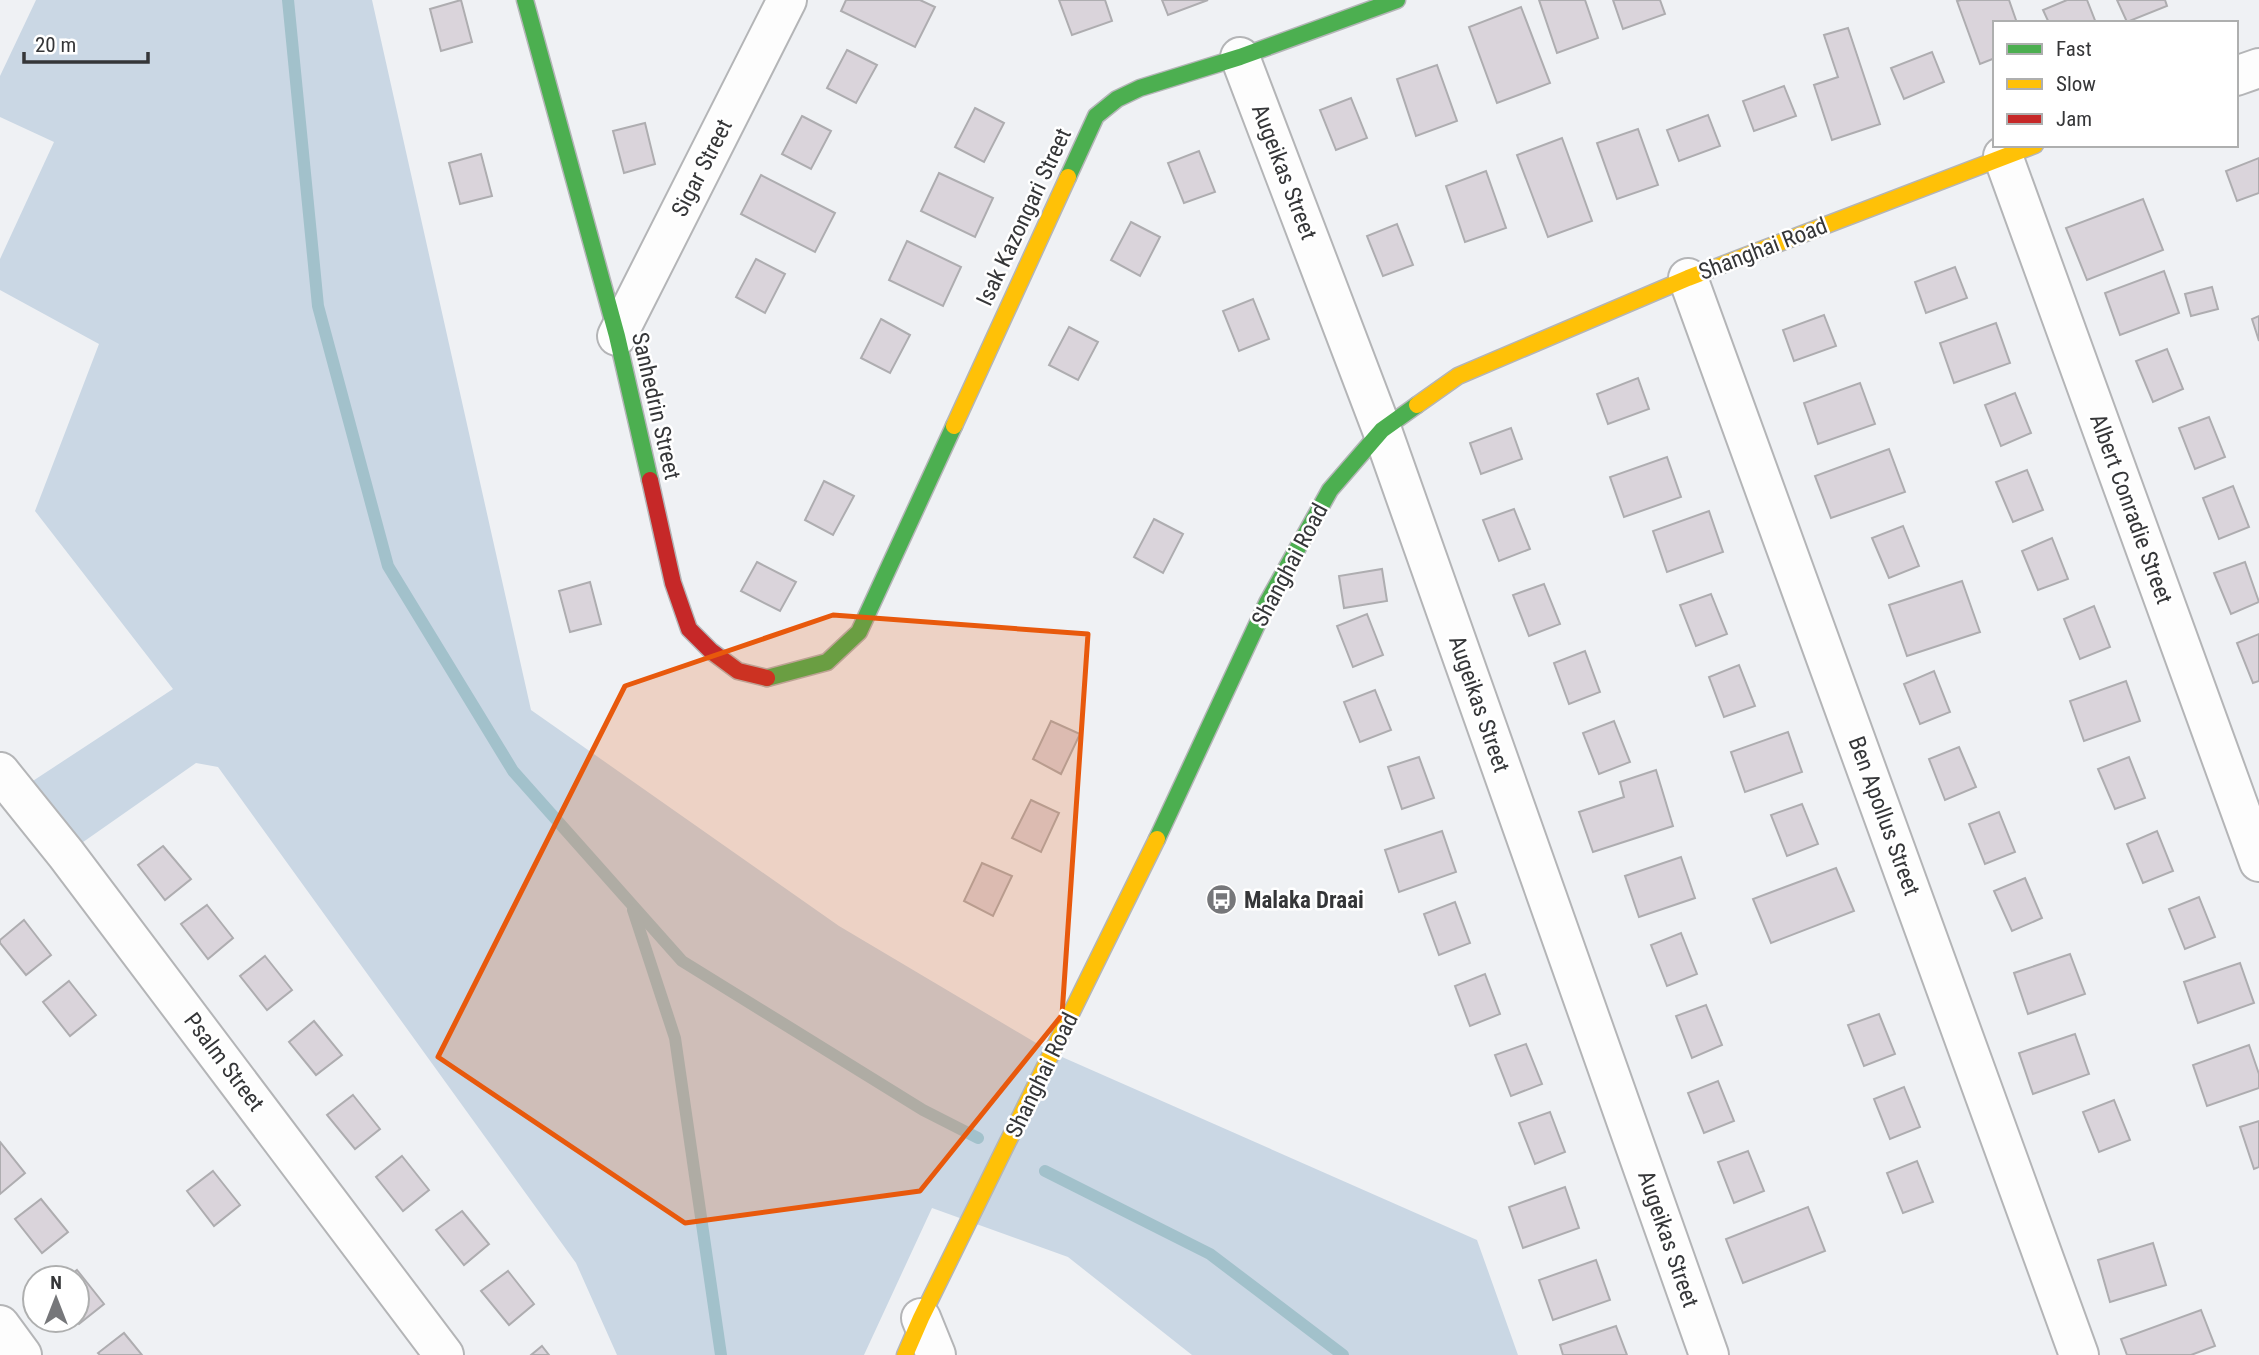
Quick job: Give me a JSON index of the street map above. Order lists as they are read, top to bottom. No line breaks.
{"streets":{"street":["Sigar Street","Augeikas Street","Isak Kazongari Street","Shanghai Road","Sanhedrin Street","Albert Conradie Street","Ben Apollus Street","Psalm Street"]},"crossings":[["Sigar Street","Sanhedrin Street"],["Augeikas Street","Isak Kazongari Street"],["Augeikas Street","Shanghai Road"],["Isak Kazongari Street","Sanhedrin Street"],["Shanghai Road","Albert Conradie Street"],["Shanghai Road","Ben Apollus Street"]],"places":{"bus stop":["Malaka Draai"]},"legend":["Fast","Slow","Jam"],"scale_bar":"20 m","north":"top"}
